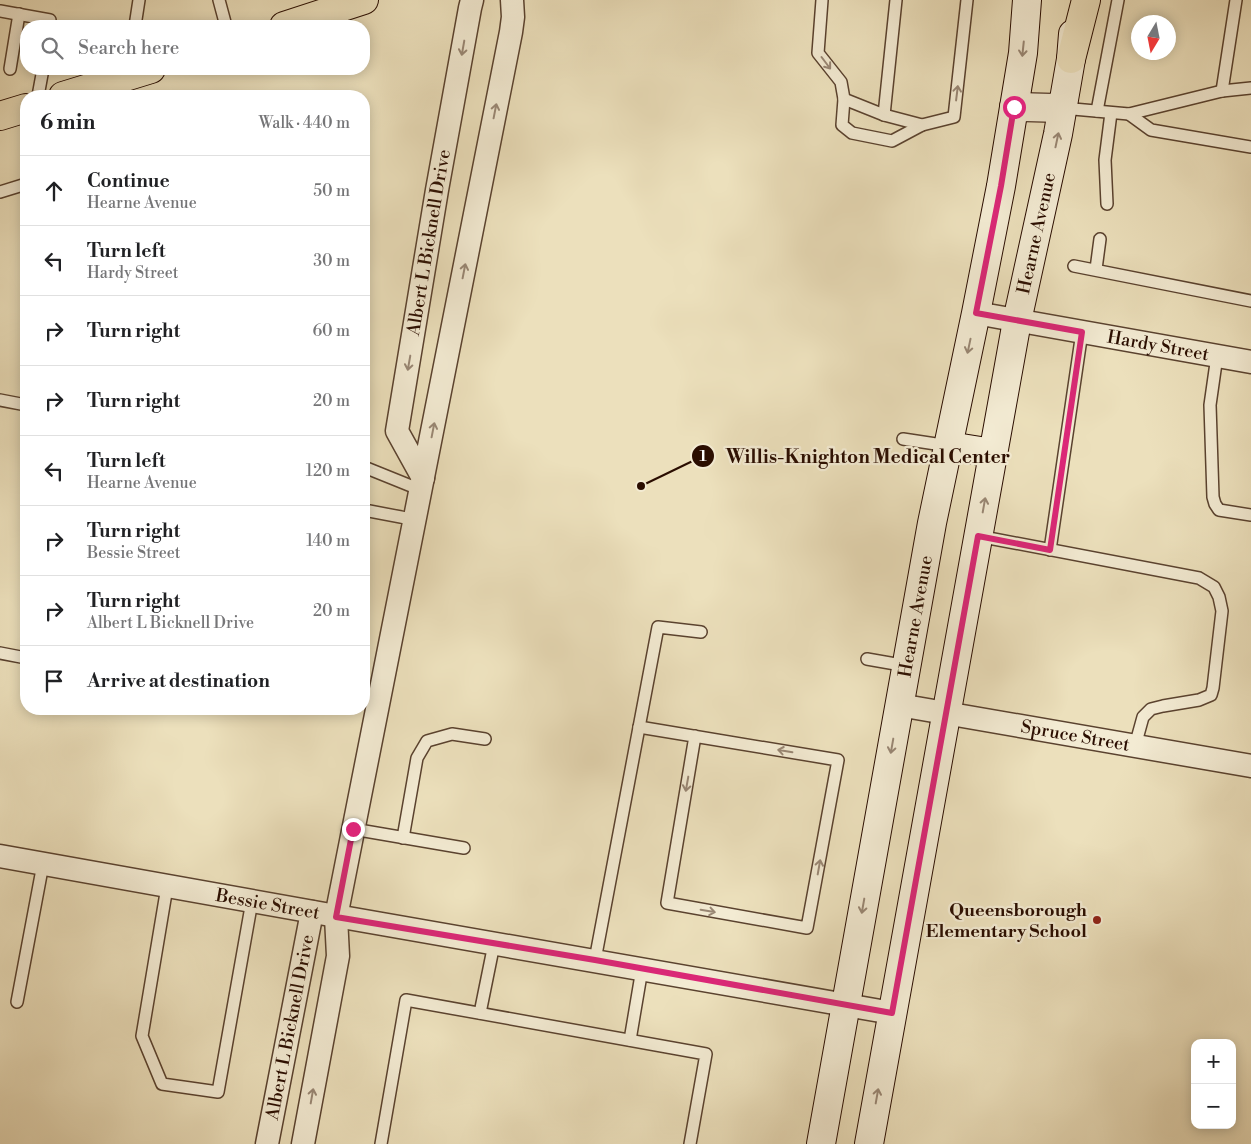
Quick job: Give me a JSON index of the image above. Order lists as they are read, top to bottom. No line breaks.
{"streets":{"main road":["Hearne Avenue"],"street":["Albert L Bicknell Drive","Hardy Street","Spruce Street","Bessie Street"]},"crossings":[["Hearne Avenue","Hardy Street"],["Hearne Avenue","Spruce Street"],["Hearne Avenue","Bessie Street"],["Albert L Bicknell Drive","Bessie Street"]],"places":["Willis-Knighton Medical Center","Queensborough Elementary School"],"north":"bottom","page":{"search":"Search here","heading":["6 min","Walk · 440 m"],"list":[["Continue","Hearne Avenue","50 m"],["Turn left","Hardy Street","30 m"],["Turn right","60 m"],["Turn right","20 m"],["Turn left","Hearne Avenue","120 m"],["Turn right","Bessie Street","140 m"],["Turn right","Albert L Bicknell Drive","20 m"],"Arrive at destination"],"map_buttons":["+","−"]}}
